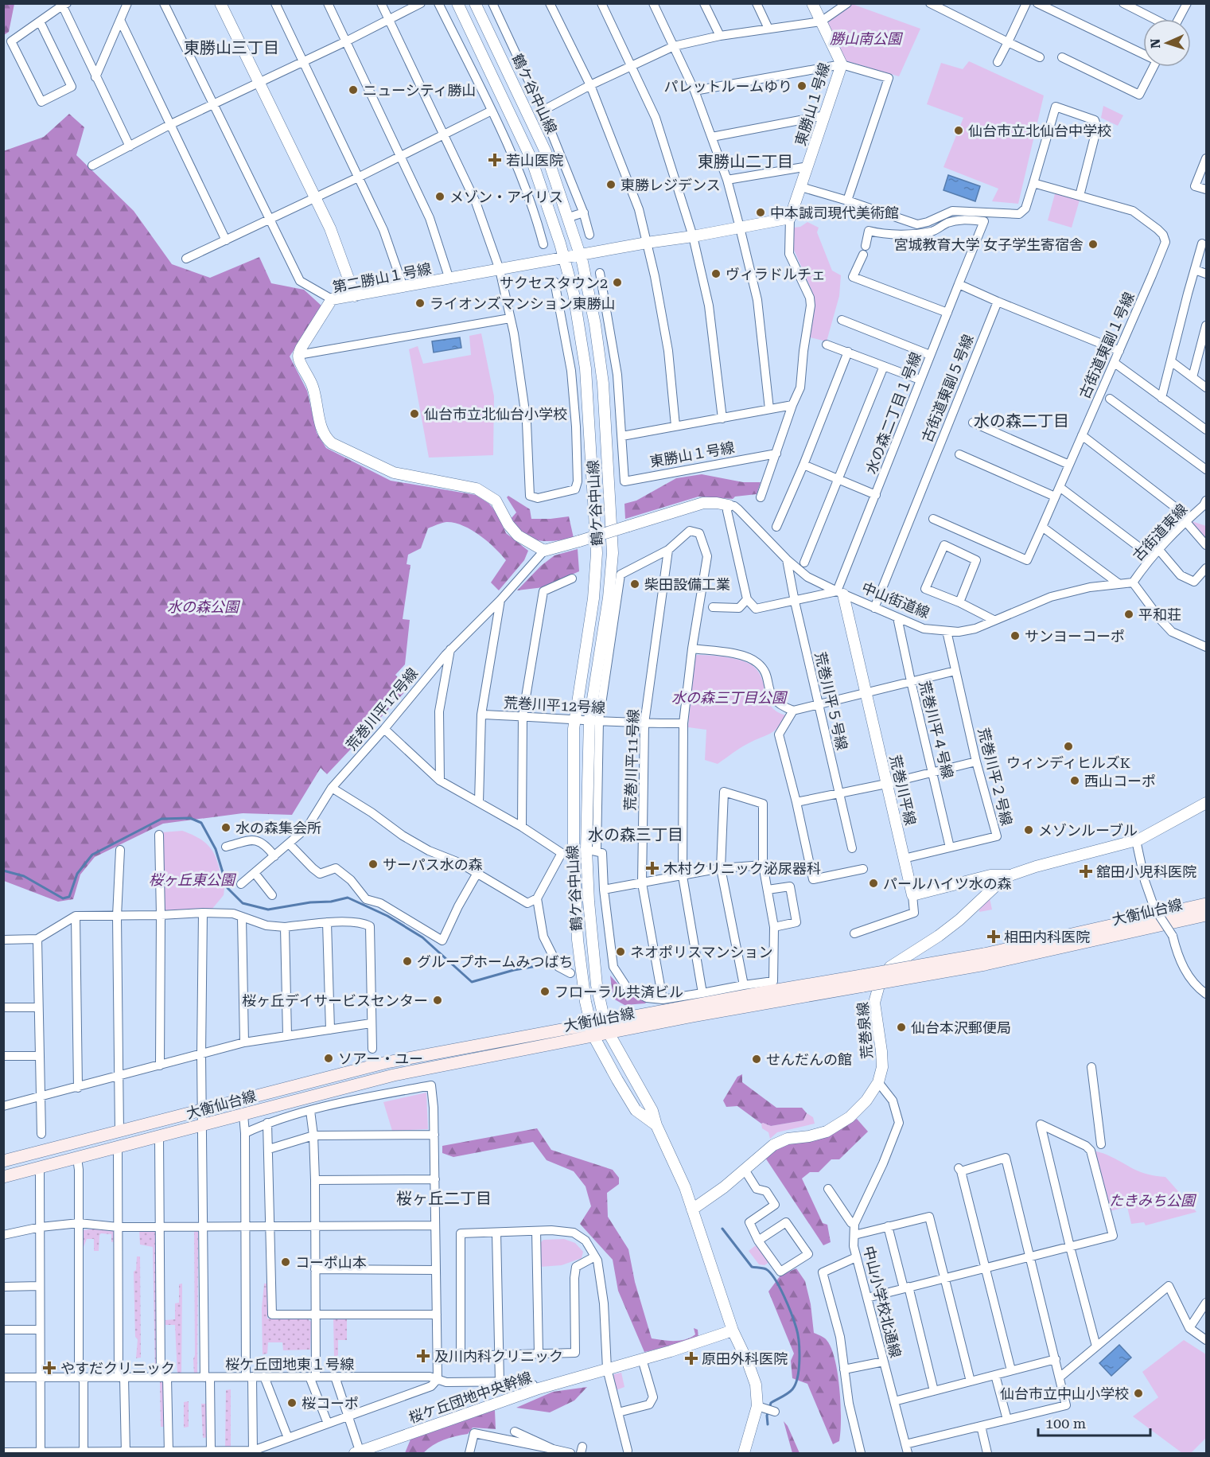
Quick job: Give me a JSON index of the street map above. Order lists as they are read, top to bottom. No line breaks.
{"streets":{"main road":["大衡仙台線"],"street":["鶴ケ谷中山線","東勝山１号線","第二勝山１号線","古街道東副１号線","古街道東副５号線","水の森二丁目１号線","古街道東線","中山街道線","荒巻川平５号線","荒巻川平12号線","荒巻川平17号線","荒巻川平４号線","荒巻川平11号線","荒巻川平２号線","荒巻川平線","荒巻泉線","中山小学校北通線","桜ケ丘団地東１号線","桜ケ丘団地中央幹線"]},"crossings":[["鶴ケ谷中山線","第二勝山１号線"],["鶴ケ谷中山線","荒巻川平12号線"],["鶴ケ谷中山線","大衡仙台線"],["鶴ケ谷中山線","荒巻泉線"],["東勝山１号線","第二勝山１号線"],["古街道東副５号線","中山街道線"],["水の森二丁目１号線","中山街道線"],["水の森二丁目１号線","荒巻川平線"],["古街道東線","中山街道線"],["中山街道線","荒巻川平５号線"],["中山街道線","荒巻川平４号線"],["中山街道線","荒巻川平２号線"],["中山街道線","荒巻川平線"],["荒巻川平12号線","荒巻川平11号線"],["荒巻川平４号線","荒巻川平２号線"],["荒巻川平２号線","荒巻川平線"],["荒巻泉線","中山小学校北通線"],["桜ケ丘団地東１号線","桜ケ丘団地中央幹線"]],"districts":["東勝山三丁目","東勝山二丁目","水の森二丁目","水の森三丁目","桜ヶ丘二丁目"],"parks":["勝山南公園","水の森公園","水の森三丁目公園","桜ヶ丘東公園","たきみち公園"],"places":{"other":["パレットルームゆり","ニューシティ勝山","仙台市立北仙台中学校","東勝レジデンス","メゾン・アイリス","中本誠司現代美術館","宮城教育大学 女子学生寄宿舎","ヴィラドルチェ","サクセスタウン2","ライオンズマンション東勝山","仙台市立北仙台小学校","柴田設備工業","平和荘","サンヨーコーポ","ウィンディヒルズK","西山コーポ","水の森集会所","メゾンルーブル","サーパス水の森","パールハイツ水の森","ネオポリスマンション","グループホームみつばち","フローラル共済ビル","桜ヶ丘デイサービスセンター","仙台本沢郵便局","ソアー・ユー","せんだんの館","コーポ山本","仙台市立中山小学校","桜コーポ"],"health":["若山医院","木村クリニック泌尿器科","舘田小児科医院","相田内科医院","及川内科クリニック","原田外科医院","やすだクリニック"]},"scale_bar":"100 m","north":"left"}
